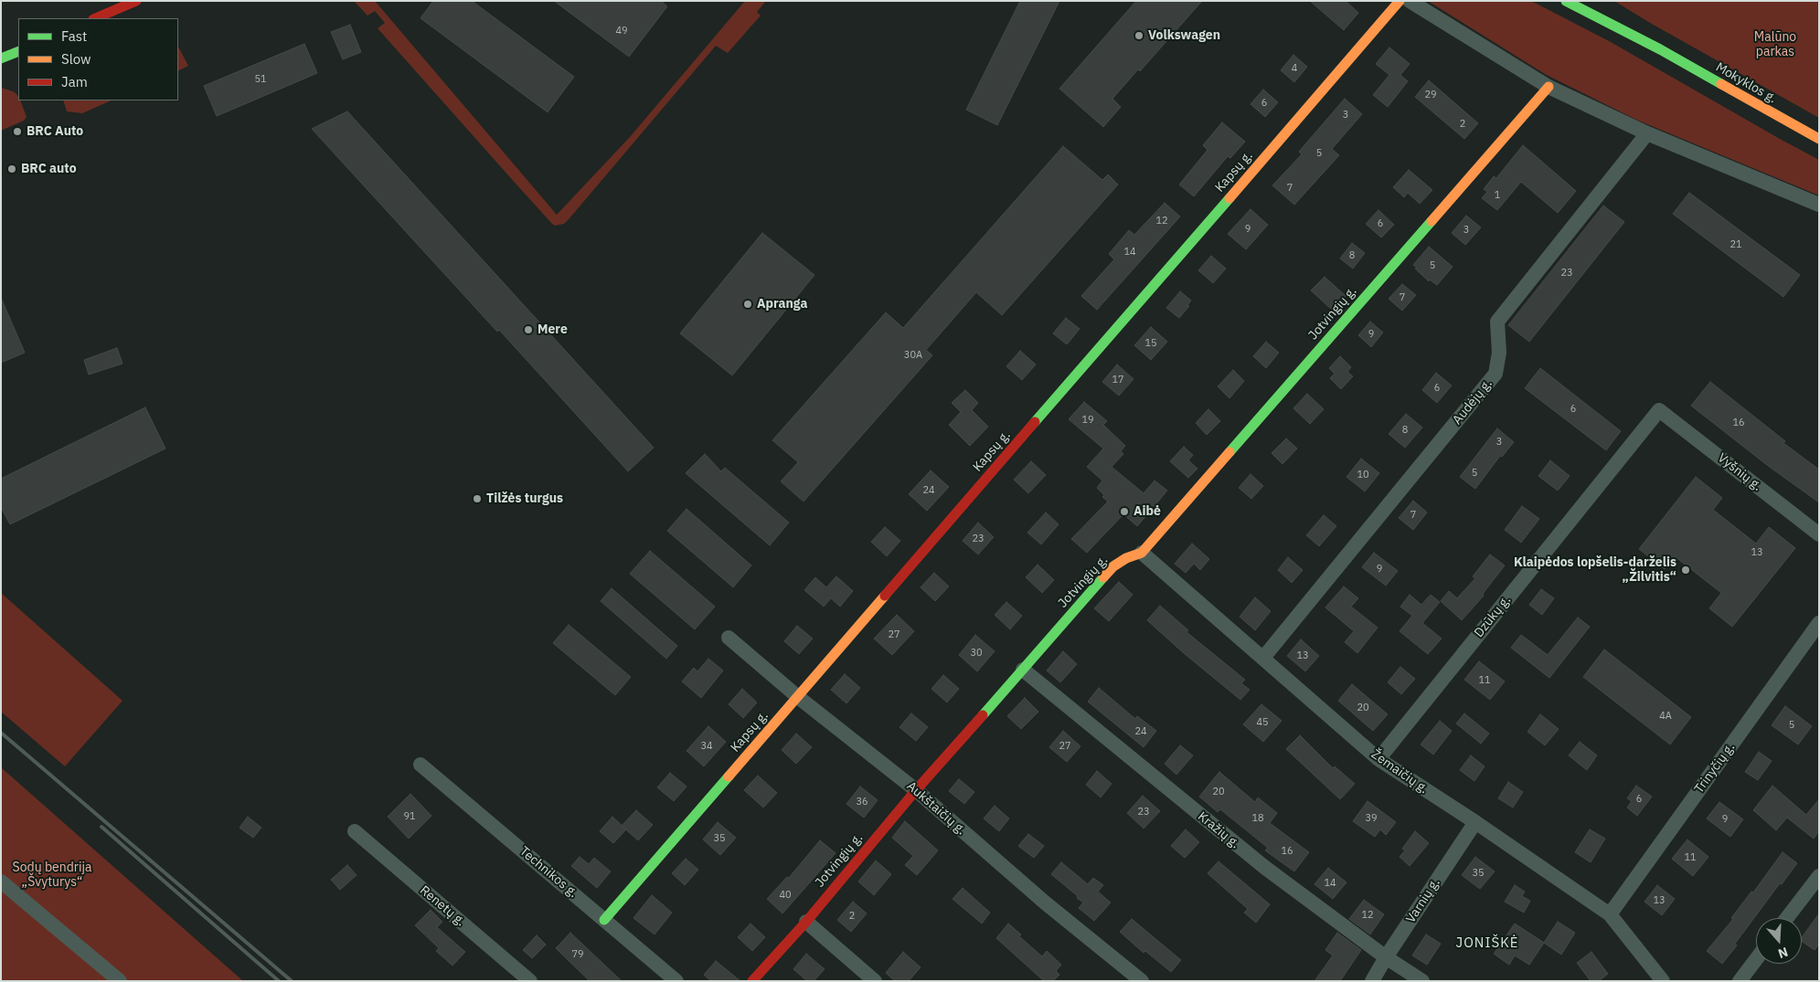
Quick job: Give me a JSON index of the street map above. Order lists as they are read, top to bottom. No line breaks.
{"streets":{"street":["Mokyklos g.","Kapsų g.","Jotvingių g.","Audėjų g.","Vyšnių g.","Dzūkų g.","Trinyčių g.","Žemaičių g.","Aukštaičių g.","Kražių g.","Technikos g.","Varnių g.","Renetų g."]},"crossings":[["Kapsų g.","Aukštaičių g."],["Kapsų g.","Technikos g."],["Jotvingių g.","Žemaičių g."],["Jotvingių g.","Aukštaičių g."],["Jotvingių g.","Kražių g."],["Audėjų g.","Žemaičių g."],["Vyšnių g.","Dzūkų g."],["Dzūkų g.","Žemaičių g."],["Trinyčių g.","Žemaičių g."],["Žemaičių g.","Varnių g."],["Kražių g.","Varnių g."]],"districts":["JONIŠKĖ"],"parks":["Malūno parkas","Sodų bendrija „Švyturys“"],"places":["Volkswagen","BRC Auto","BRC auto","Apranga","Mere","Tilžės turgus","Aibė","Klaipėdos lopšelis-darželis „Žilvitis“"],"house_numbers":["49","4","51","29","6","3","2","5","7","1","12","6","9","3","21","14","8","5","23","7","9","15","30A","17","6","6","19","16","8","3","5","10","24","7","23","13","9","27","30","13","11","20","4A","45","5","24","34","27","20","6","36","23","91","18","39","9","35","16","11","35","14","40","13","12","2","79"],"legend":["Fast","Slow","Jam"],"north":"bottom"}
